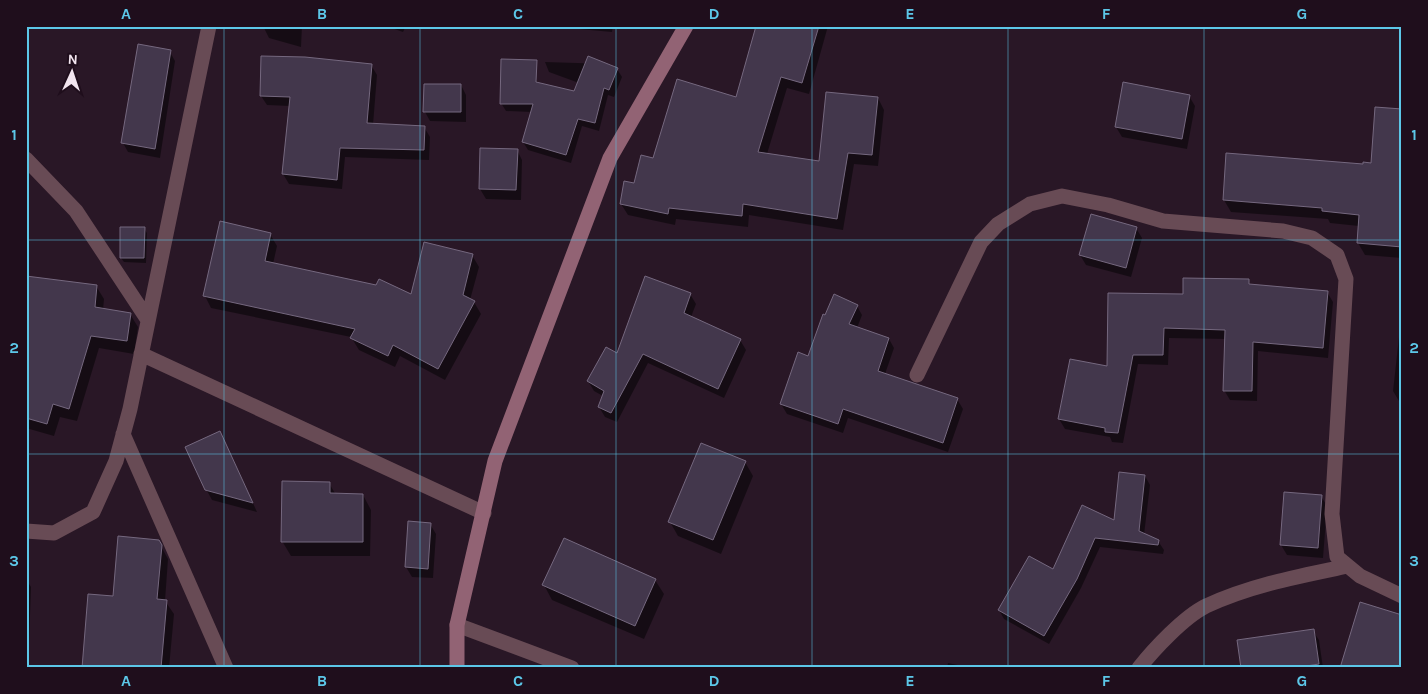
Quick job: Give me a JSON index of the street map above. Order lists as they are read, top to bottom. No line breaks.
{"north":"top","grid":{"columns":["A","B","C","D","E","F","G"],"rows":["1","2","3"]}}
